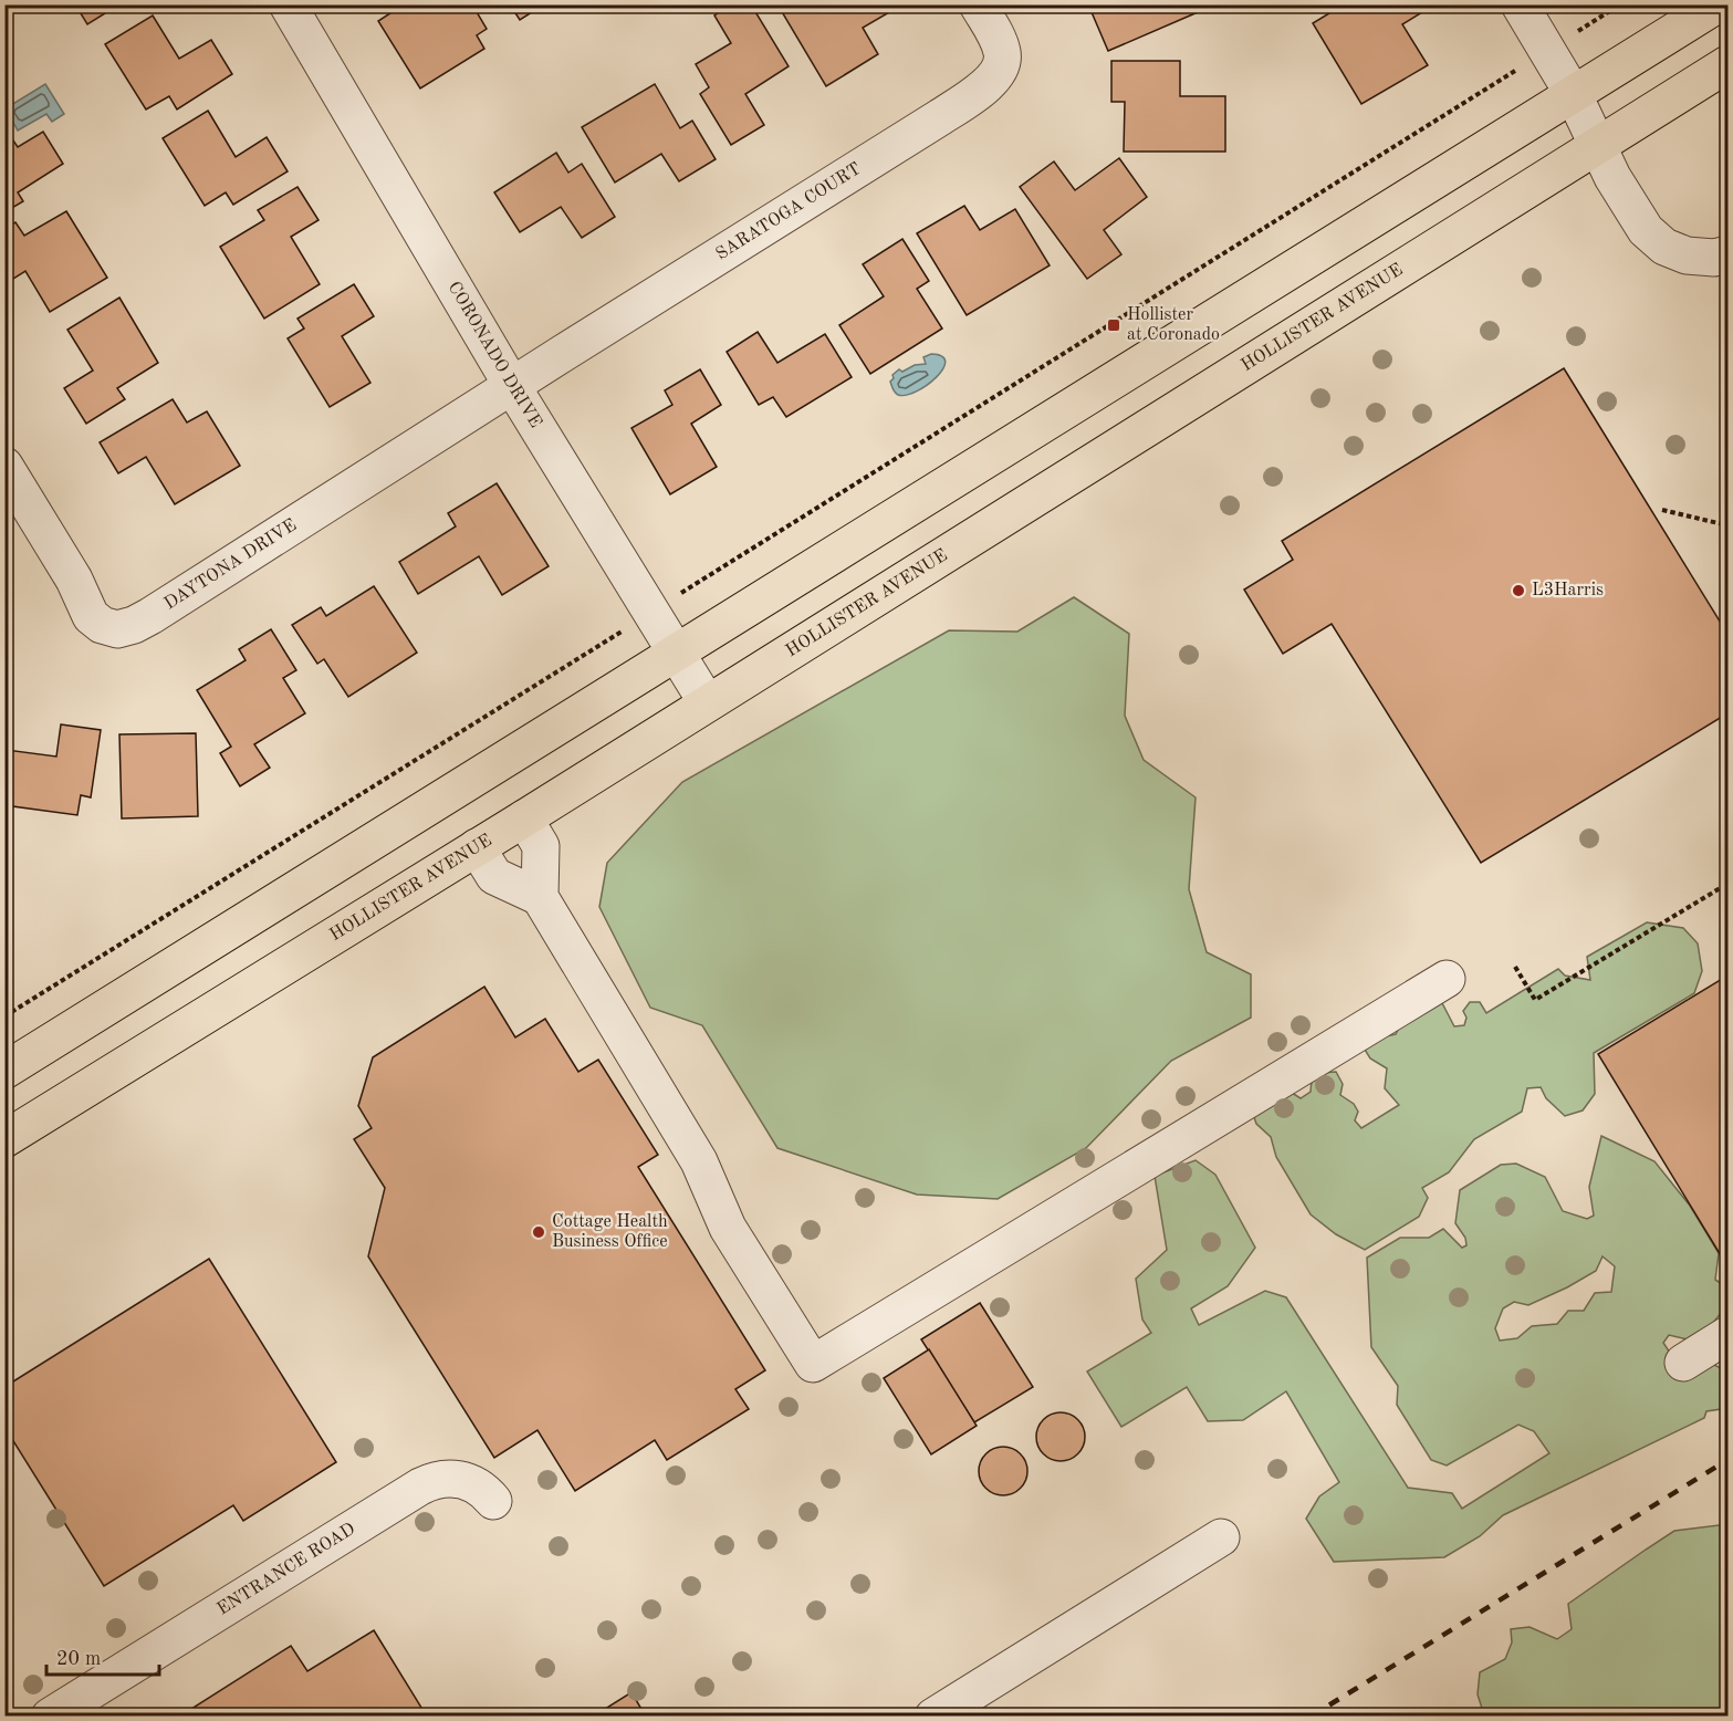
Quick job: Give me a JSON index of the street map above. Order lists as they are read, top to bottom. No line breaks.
{"streets":{"main road":["HOLLISTER AVENUE"],"street":["SARATOGA COURT","CORONADO DRIVE","DAYTONA DRIVE","ENTRANCE ROAD"]},"crossings":[["SARATOGA COURT","CORONADO DRIVE"],["SARATOGA COURT","DAYTONA DRIVE"],["HOLLISTER AVENUE","CORONADO DRIVE"],["CORONADO DRIVE","DAYTONA DRIVE"]],"places":{"transit":["Hollister at Coronado"],"other":["L3Harris","Cottage Health Business Office"]},"scale_bar":"20 m"}
